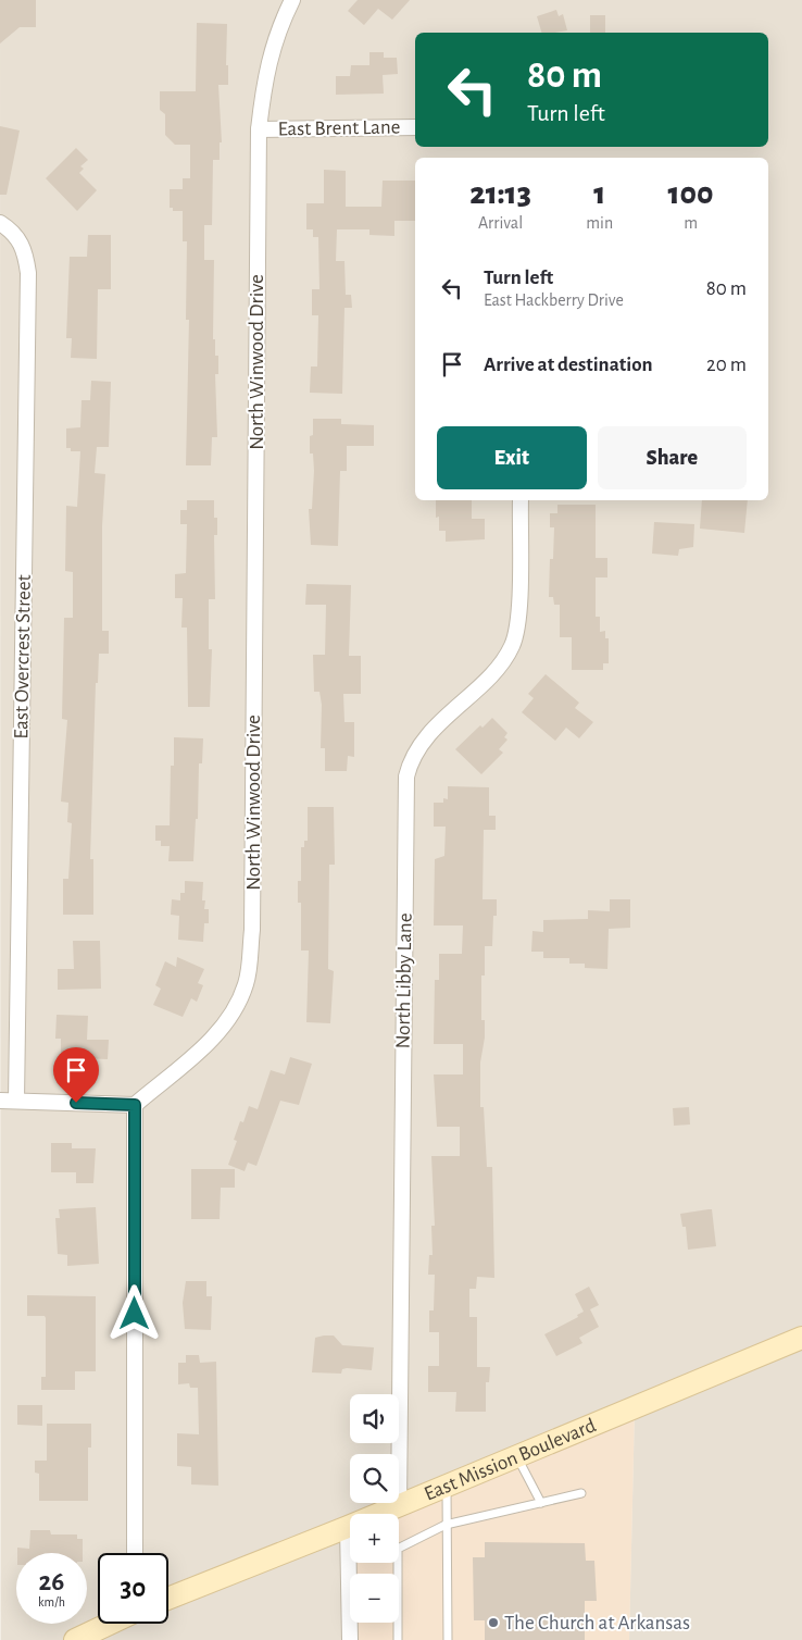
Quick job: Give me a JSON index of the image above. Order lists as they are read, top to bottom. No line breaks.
{"streets":{"main road":["East Mission Boulevard"],"street":["East Brent Lane","North Winwood Drive","East Overcrest Street","North Libby Lane"]},"crossings":[["East Brent Lane","North Winwood Drive"],["North Libby Lane","East Mission Boulevard"]],"places":["The Church at Arkansas"],"page":{"turn":["80 m","Turn left"],"eta":["21:13","Arrival","1","min","100","m"],"list":[{"name":"Turn left","note":"East Hackberry Drive","value":"80 m"},{"name":"Arrive at destination","value":"20 m"}],"buttons":["Exit","Share"],"map_buttons":["+","−"],"speed":"26 km/h","limit":"30"}}
